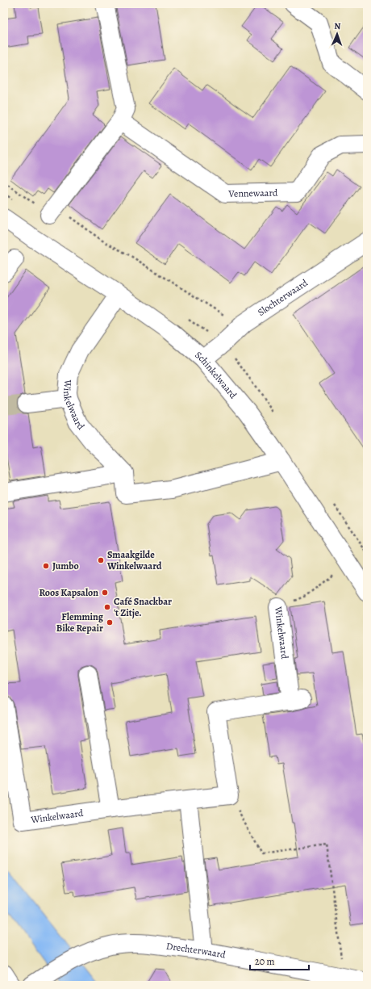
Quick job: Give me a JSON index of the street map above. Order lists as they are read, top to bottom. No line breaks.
{"streets":{"street":["Vennewaard","Slochterwaard","Schinkelwaard","Winkelwaard","Drechterwaard"]},"crossings":[["Slochterwaard","Schinkelwaard"],["Schinkelwaard","Winkelwaard"]],"places":["Smaakgilde Winkelwaard","Jumbo","Roos Kapsalon","Café Snackbar 't Zitje.","Flemming Bike Repair"],"scale_bar":"20 m","north":"top"}
